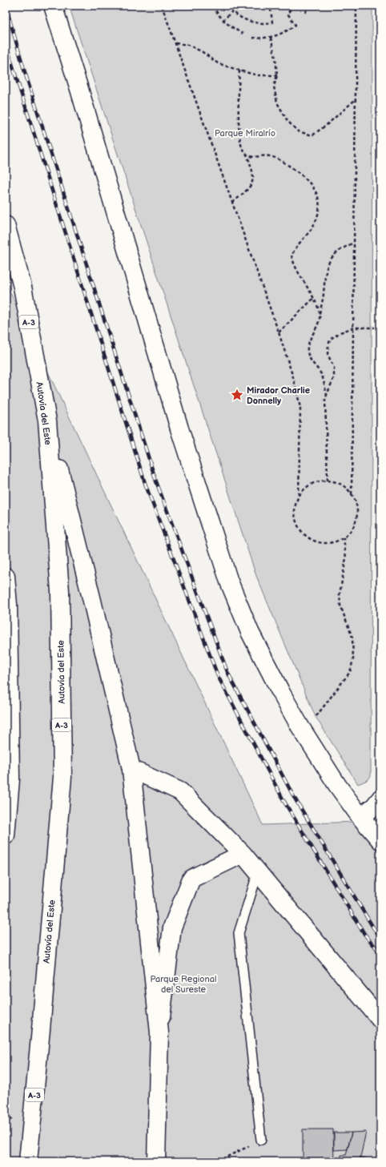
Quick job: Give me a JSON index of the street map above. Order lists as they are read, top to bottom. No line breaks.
{"streets":{"main road":["A-3","Autovía del Este"]},"parks":["Parque Miralrío","Parque Regional del Sureste"],"places":{"place":["Mirador Charlie Donnelly"]}}
